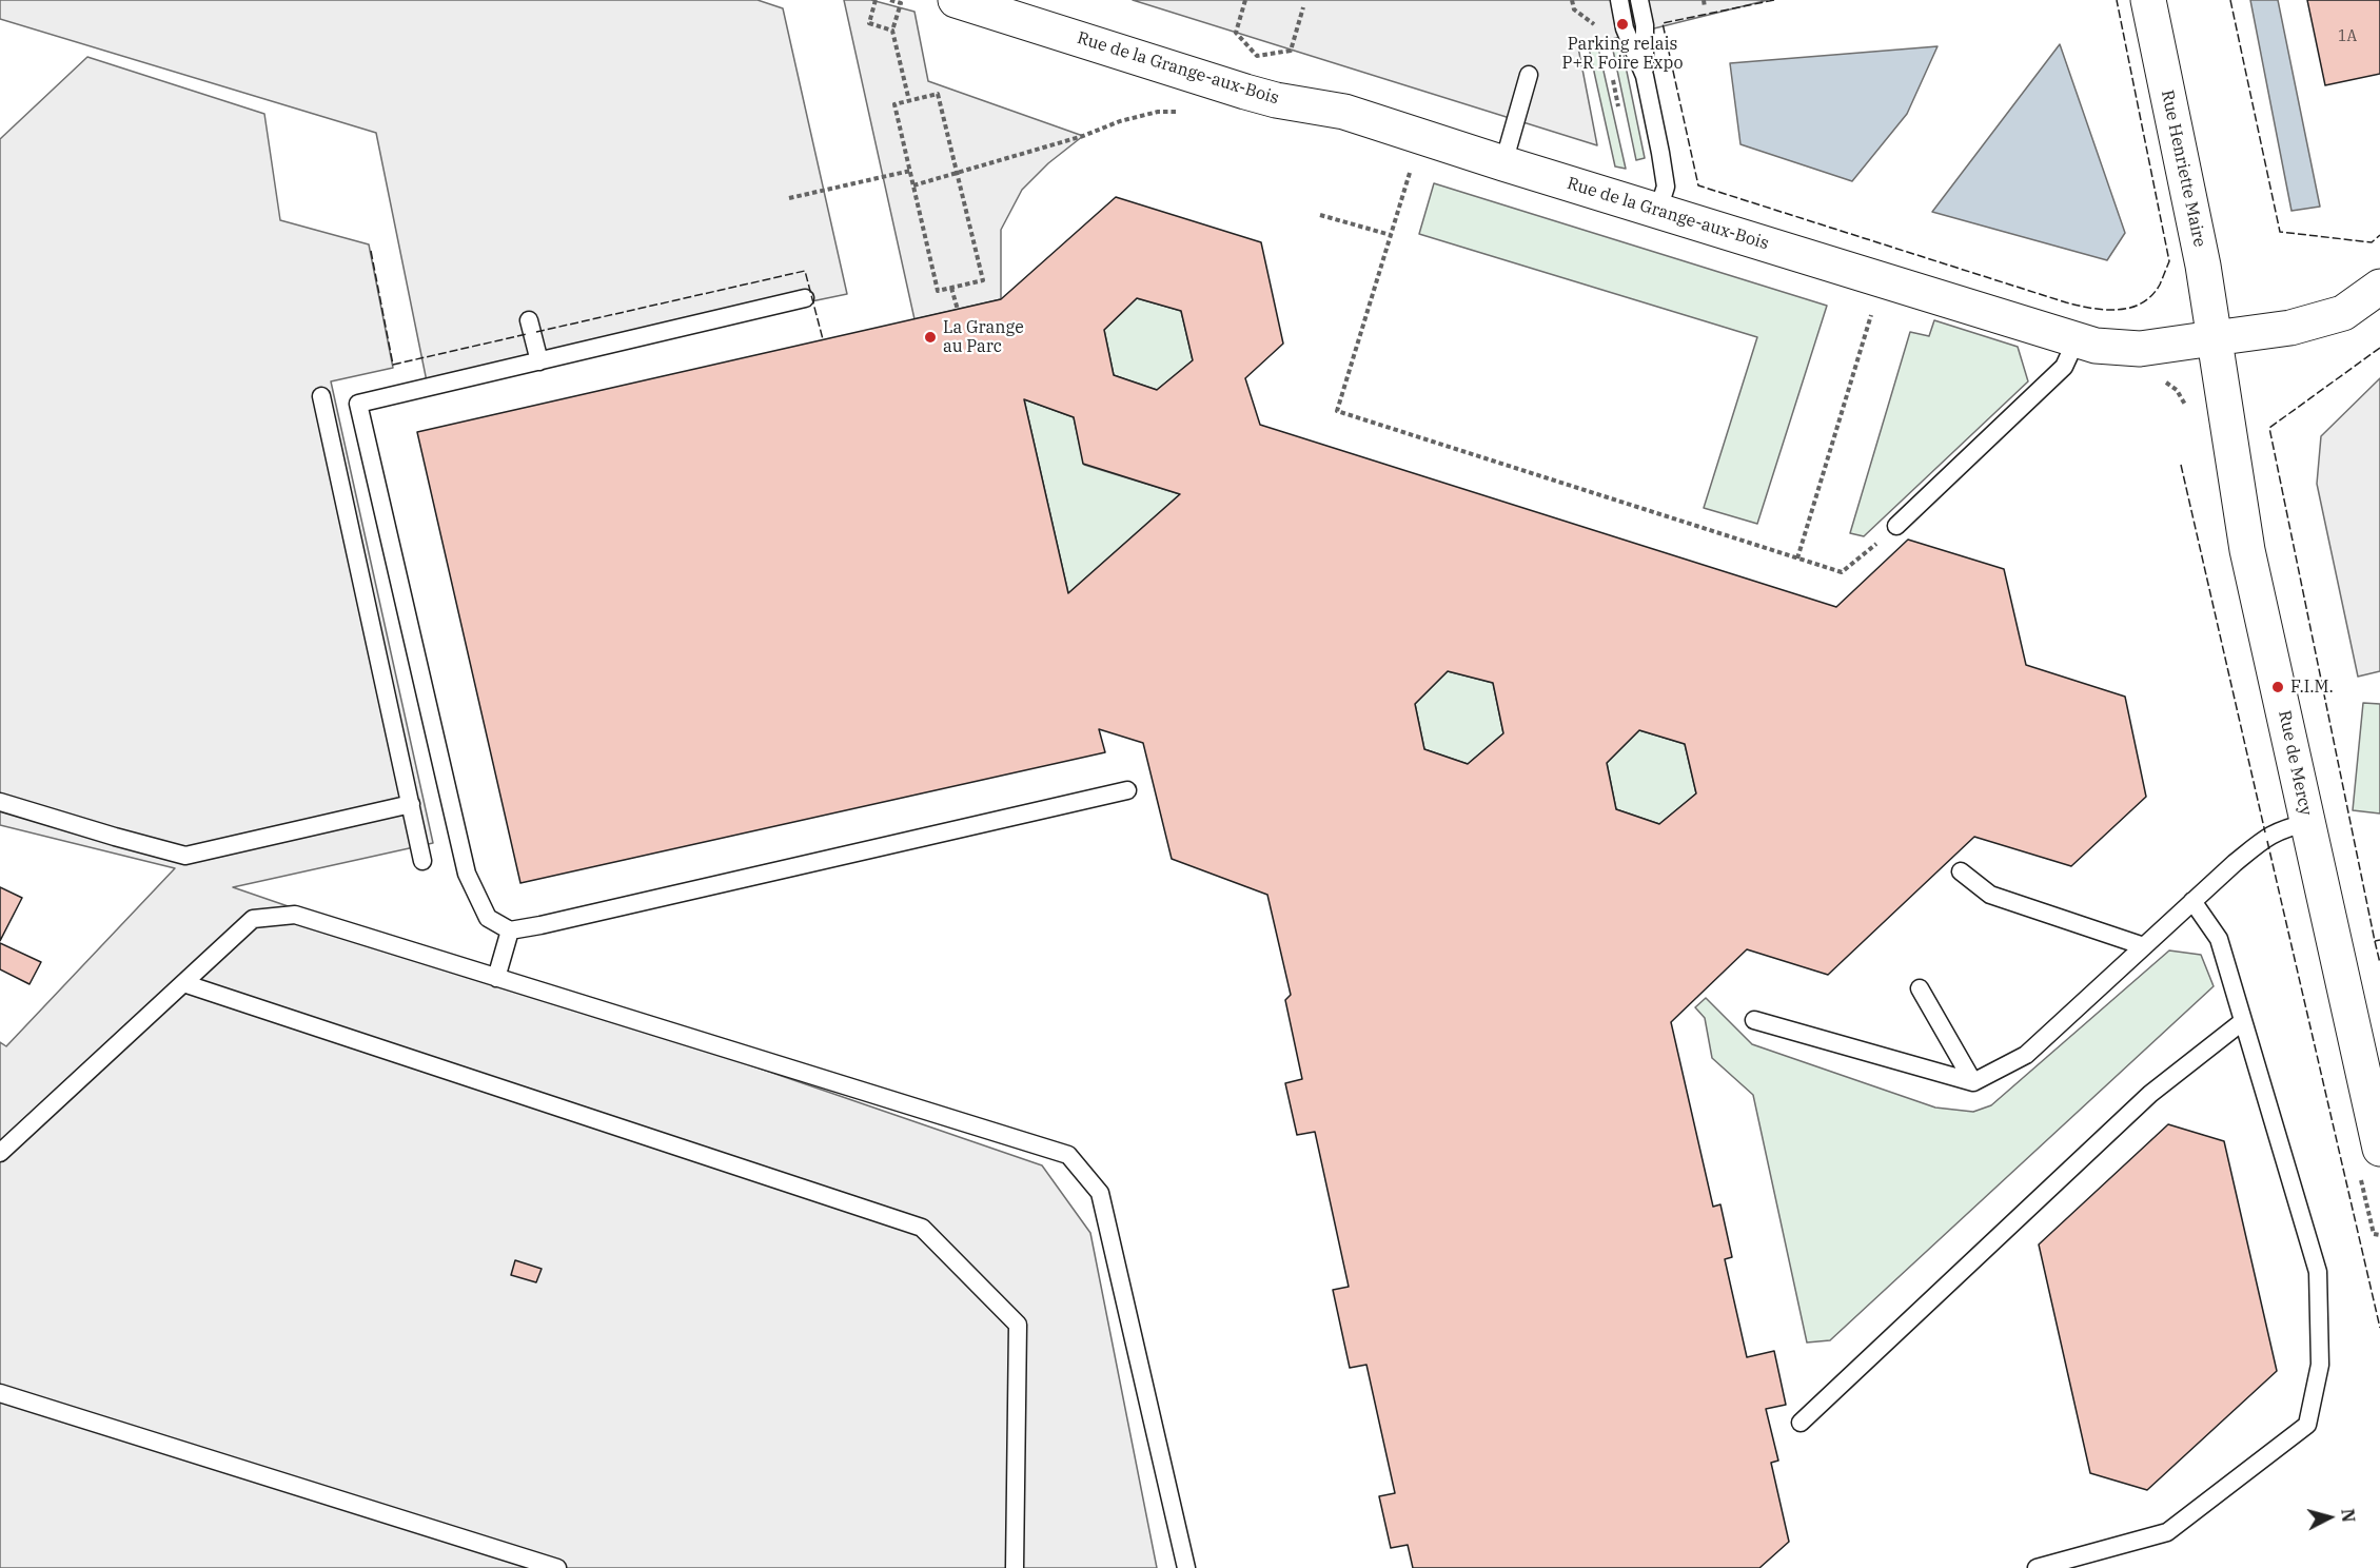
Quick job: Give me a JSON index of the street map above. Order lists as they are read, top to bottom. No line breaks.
{"streets":{"street":["Rue de la Grange-aux-Bois","Rue Henriette Maire","Rue de Mercy"]},"crossings":[["Rue de la Grange-aux-Bois","Rue Henriette Maire"],["Rue de la Grange-aux-Bois","Rue de Mercy"],["Rue Henriette Maire","Rue de Mercy"]],"places":["Parking relais P+R Foire Expo","La Grange au Parc","F.I.M."],"house_numbers":["1A"],"north":"right"}
